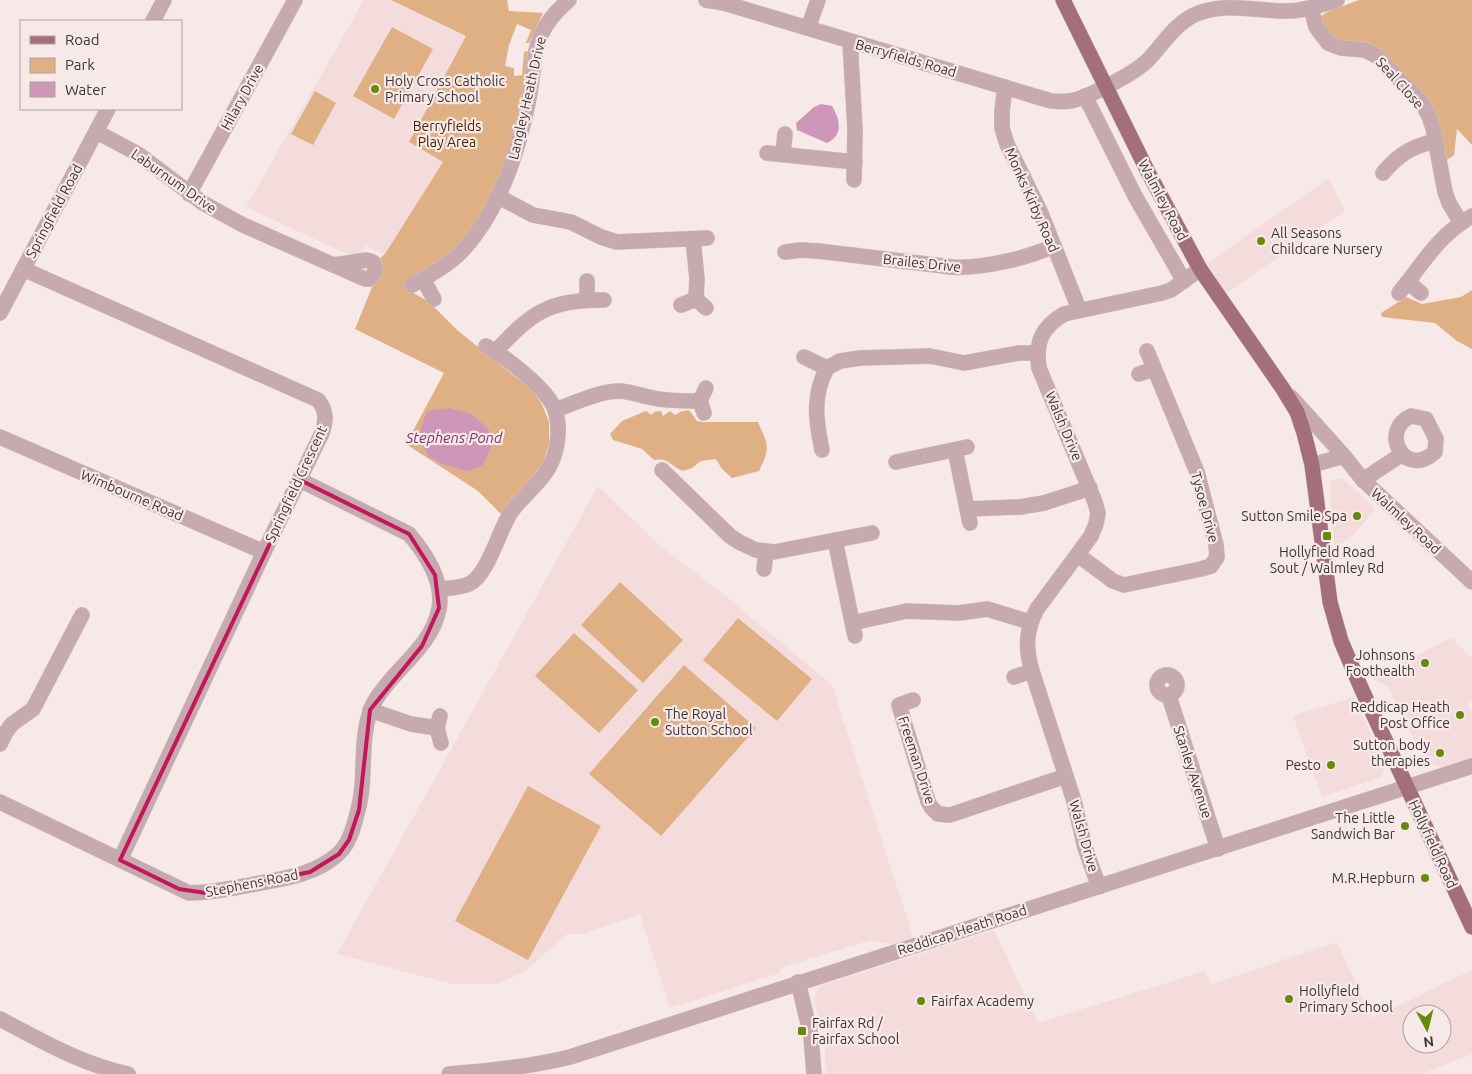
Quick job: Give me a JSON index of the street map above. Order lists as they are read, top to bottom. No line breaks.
{"streets":{"main road":["Walmley Road","Hollyfield Road"],"street":["Berryfields Road","Seal Close","Hilary Drive","Langley Heath Drive","Laburnum Drive","Monks Kirby Road","Springfield Road","Brailes Drive","Walsh Drive","Springfield Crescent","Wimbourne Road","Tysoe Drive","Freeman Drive","Stanley Avenue","Stephens Road","Reddicap Heath Road"]},"crossings":[["Berryfields Road","Seal Close"],["Berryfields Road","Monks Kirby Road"],["Berryfields Road","Walmley Road"],["Hilary Drive","Laburnum Drive"],["Laburnum Drive","Springfield Road"],["Monks Kirby Road","Brailes Drive"],["Walmley Road","Hollyfield Road"],["Springfield Road","Springfield Crescent"],["Walsh Drive","Tysoe Drive"],["Walsh Drive","Freeman Drive"],["Walsh Drive","Reddicap Heath Road"],["Springfield Crescent","Wimbourne Road"],["Springfield Crescent","Stephens Road"],["Stanley Avenue","Reddicap Heath Road"],["Hollyfield Road","Reddicap Heath Road"]],"water":["Stephens Pond"],"parks":["Berryfields Play Area"],"places":{"other":["Holy Cross Catholic Primary School","All Seasons Childcare Nursery","Sutton Smile Spa","Johnsons Foothealth","Reddicap Heath Post Office","The Royal Sutton School","Sutton body therapies","Pesto","The Little Sandwich Bar","M.R.Hepburn","Hollyfield Primary School","Fairfax Academy"],"transit":["Hollyfield Road Sout / Walmley Rd","Fairfax Rd / Fairfax School"]},"legend":["Road","Park","Water"],"north":"bottom"}
